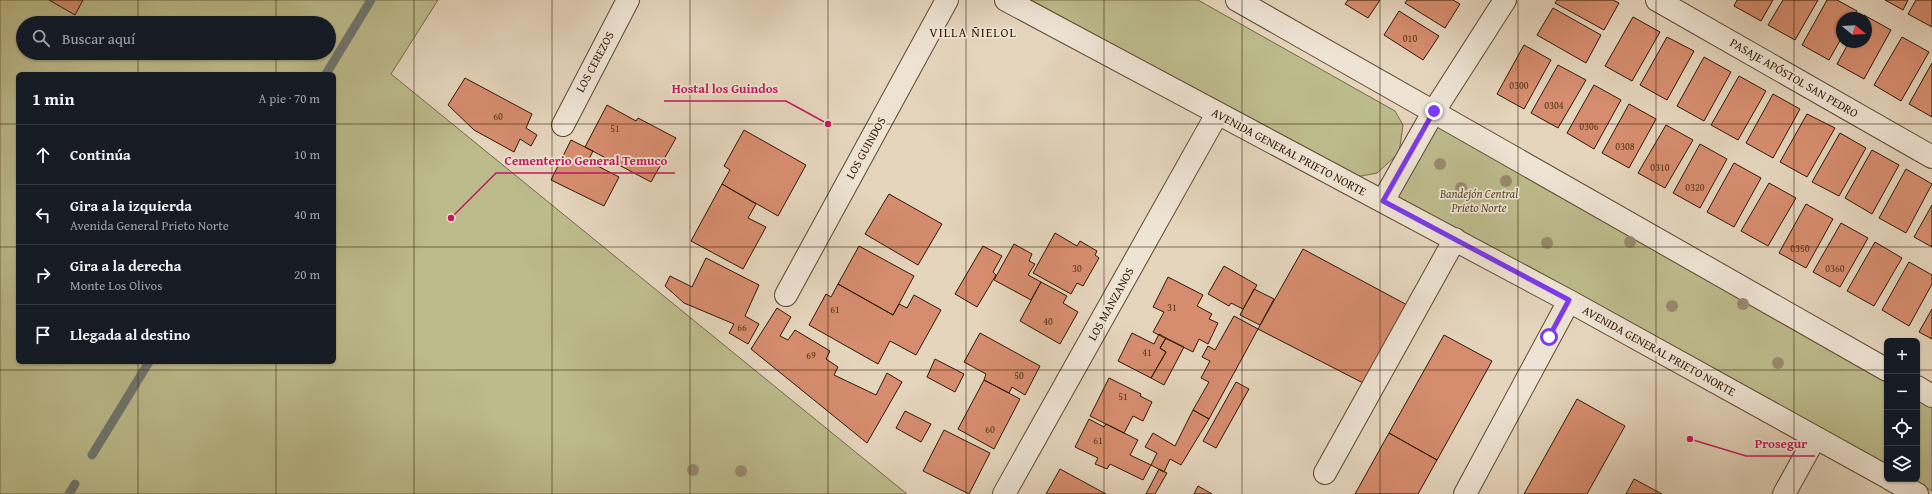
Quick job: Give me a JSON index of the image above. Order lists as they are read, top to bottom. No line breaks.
{"streets":{"street":["LOS CEREZOS","PASAJE APÓSTOL SAN PEDRO","LOS GUINDOS","AVENIDA GENERAL PRIETO NORTE","LOS MANZANOS"]},"crossings":[["AVENIDA GENERAL PRIETO NORTE","LOS MANZANOS"]],"districts":["VILLA ÑIELOL"],"parks":["Bandejón Central Prieto Norte"],"places":["Hostal los Guindos","Cementerio General Temuco","Prosegur"],"house_numbers":["010","0300","0304","60","0306","51","0308","0310","0320","0350","30","0360","31","61","40","66","41","69","50","51","60","61"],"north":"right","page":{"search":"Buscar aquí","heading":["1 min","A pie · 70 m"],"list":[["Continúa","10 m"],["Gira a la izquierda","Avenida General Prieto Norte","40 m"],["Gira a la derecha","Monte Los Olivos","20 m"],"Llegada al destino"],"map_buttons":["+","−"]}}
